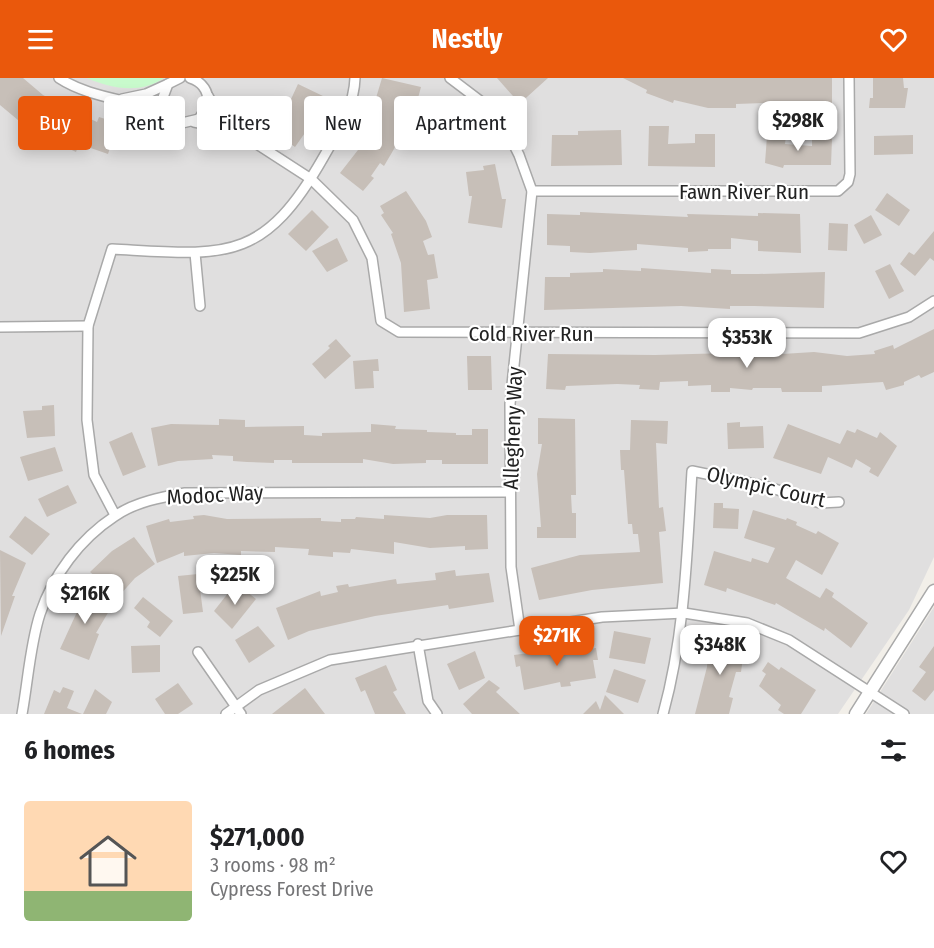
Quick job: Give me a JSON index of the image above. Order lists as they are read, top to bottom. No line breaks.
{"streets":{"street":["Fawn River Run","Cold River Run","Allegheny Way","Olympic Court","Modoc Way"]},"crossings":[["Fawn River Run","Allegheny Way"],["Cold River Run","Allegheny Way"],["Allegheny Way","Modoc Way"]],"page":{"header":"Nestly","chip":["Buy","Rent","Filters","New","Apartment"],"price":["$298K","$353K","$225K","$216K","$271K","$348K"],"heading":"6 homes","list":[{"name":"$271,000","note":"3 rooms · 98 m² · Cypress Forest Drive"}]}}
